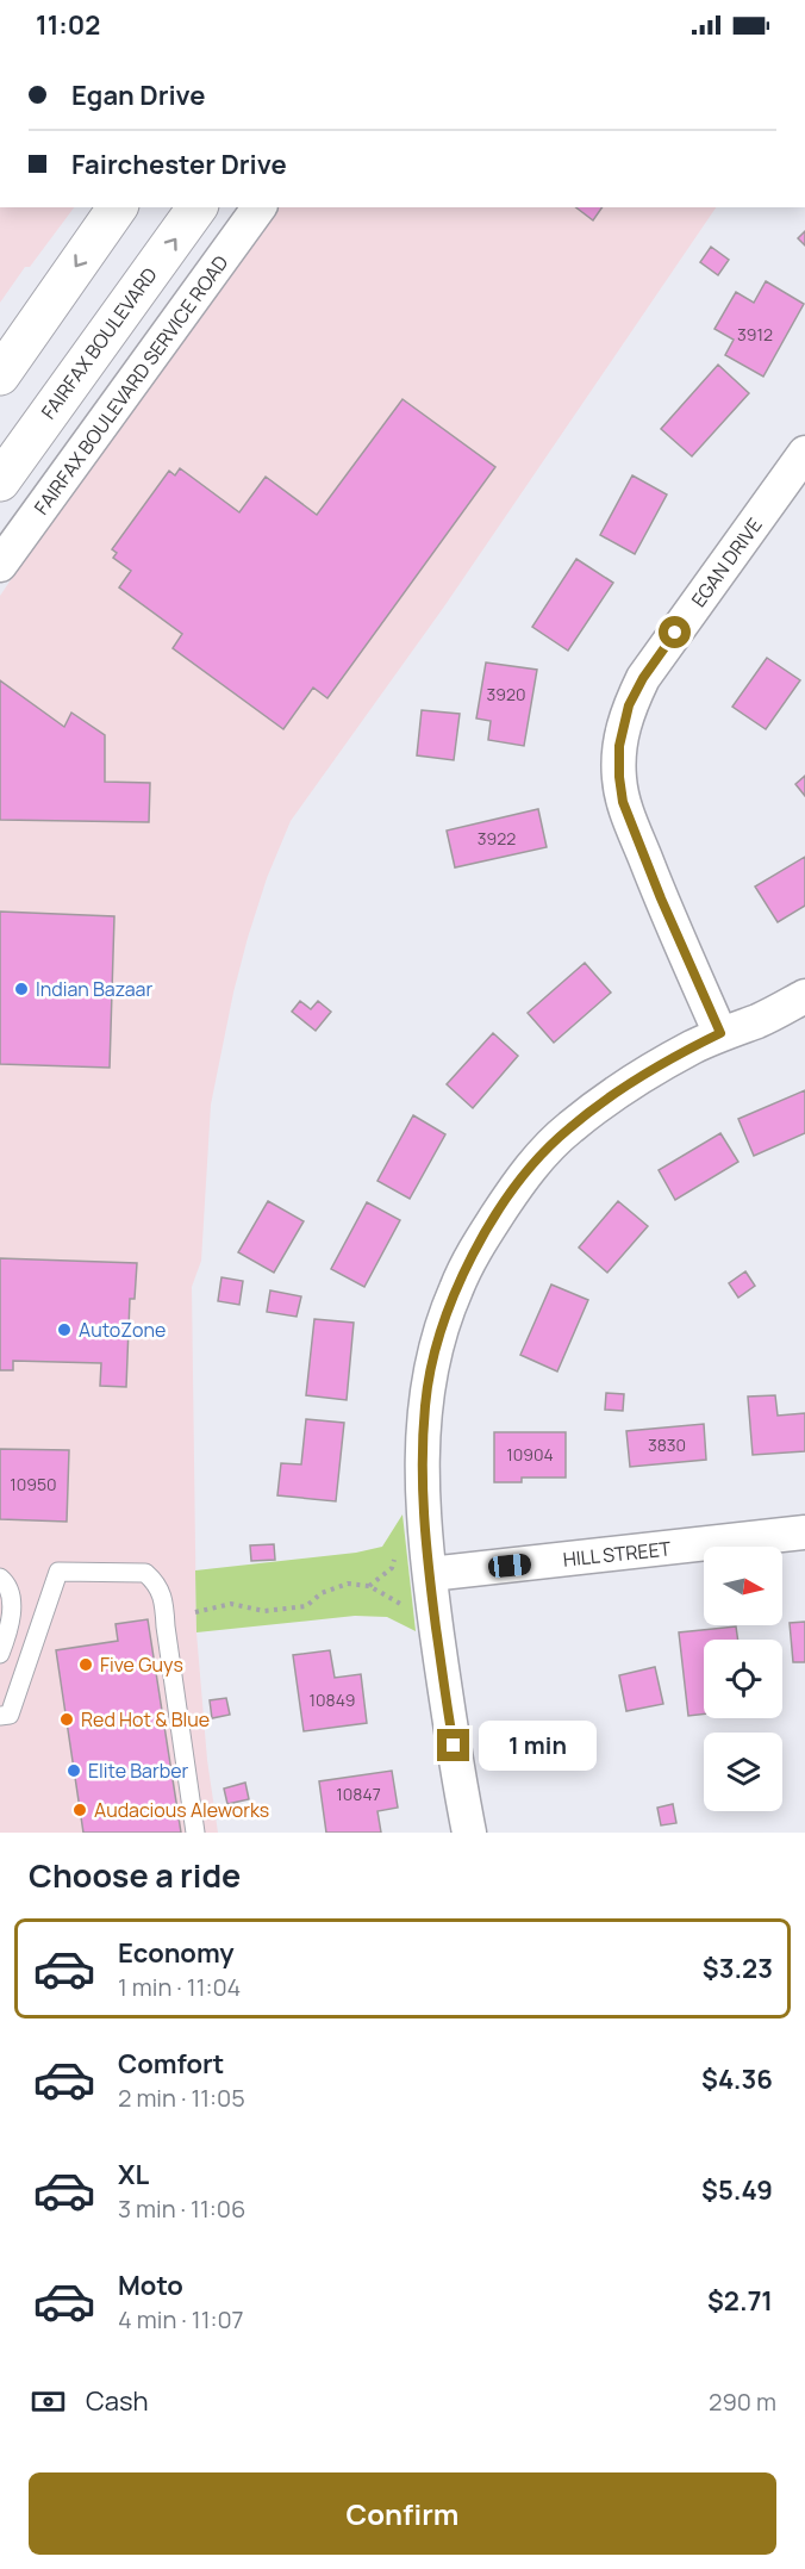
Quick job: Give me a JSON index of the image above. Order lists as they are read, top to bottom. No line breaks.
{"streets":{"main road":["FAIRFAX BOULEVARD"],"street":["FAIRFAX BOULEVARD SERVICE ROAD","EGAN DRIVE","HILL STREET"]},"places":["Indian Bazaar","AutoZone","Five Guys","Red Hot & Blue","Elite Barber","Audacious Aleworks"],"house_numbers":["3912","3920","3922","3830","10904","10950","10849","10847"],"north":"right","page":{"status":"11:02","banner":["Egan Drive","Fairchester Drive"],"bubble":"1 min","heading":"Choose a ride","list":[{"name":"Economy","note":"1 min · 11:04","value":"$3.23"},{"name":"Comfort","note":"2 min · 11:05","value":"$4.36"},{"name":"XL","note":"3 min · 11:06","value":"$5.49"},{"name":"Moto","note":"4 min · 11:07","value":"$2.71"}],"pay":["Cash","290 m"],"buttons":"Confirm"}}
